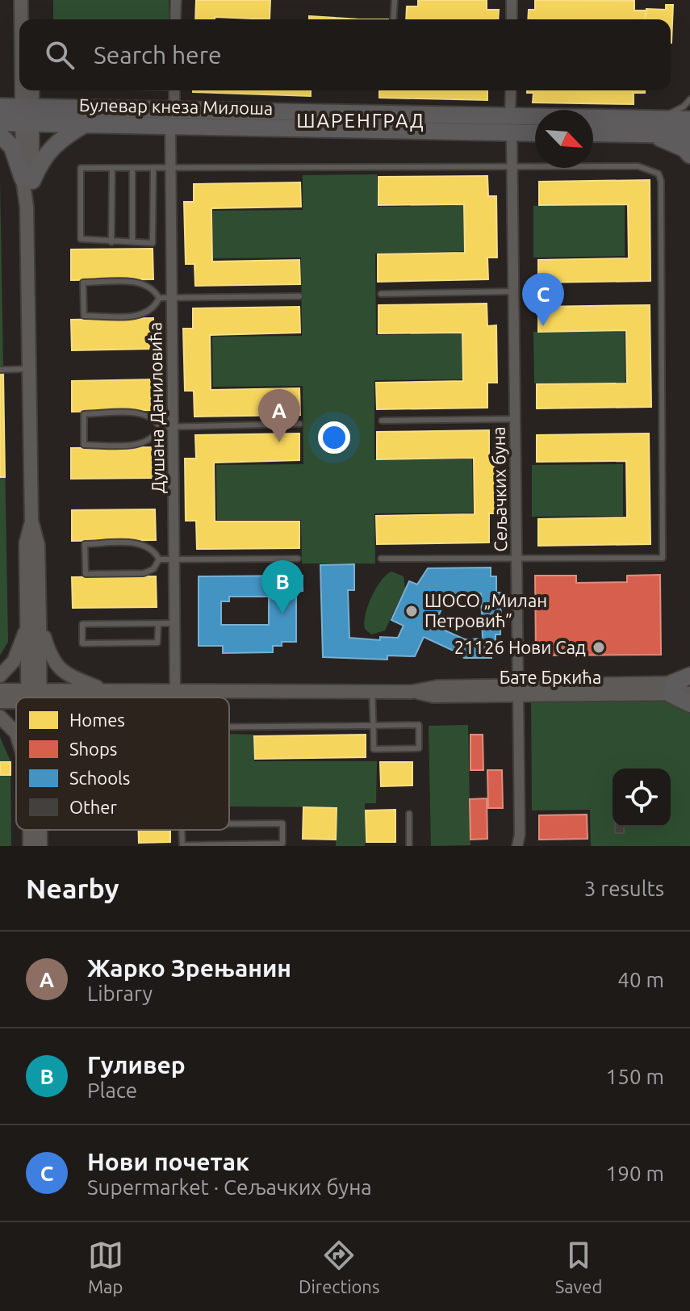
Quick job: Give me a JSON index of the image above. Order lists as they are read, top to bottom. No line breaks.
{"streets":{"main road":["Булевар кнеза Милоша"],"street":["Душана Даниловића","Сељачких буна","Бате Бркића"]},"crossings":[["Булевар кнеза Милоша","Душана Даниловића"],["Булевар кнеза Милоша","Сељачких буна"],["Душана Даниловића","Бате Бркића"],["Сељачких буна","Бате Бркића"]],"districts":["ШАРЕНГРАД"],"places":["ШОСО „Милан Петровић”","21126 Нови Сад"],"legend":["Homes","Shops","Schools","Other"],"north":"bottom right","page":{"search":"Search here","pins":["C","A","B"],"heading":["Nearby","3 results"],"list":[{"mark":"A","name":"Жарко Зрењанин","note":"Library","value":"40 m"},{"mark":"B","name":"Гуливер","note":"Place","value":"150 m"},{"mark":"C","name":"Нови почетак","note":"Supermarket · Сељачких буна","value":"190 m"}],"nav":["Map","Directions","Saved"]}}
